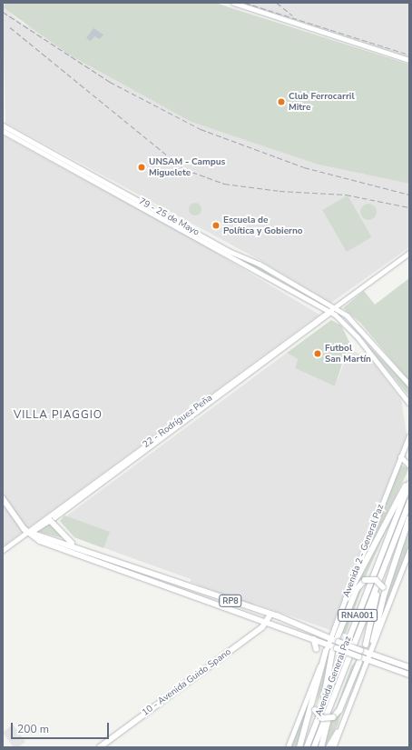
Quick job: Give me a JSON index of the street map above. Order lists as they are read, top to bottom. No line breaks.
{"streets":{"highway":["RNA001","Avenida General Paz"],"main road":["79 - 25 de Mayo","22 - Rodríguez Peña","Avenida 2 - General Paz","RP8","10 - Avenida Guido Spano"]},"crossings":[["79 - 25 de Mayo","22 - Rodríguez Peña"],["22 - Rodríguez Peña","RP8"],["Avenida 2 - General Paz","RP8"],["RP8","10 - Avenida Guido Spano"]],"districts":["VILLA PIAGGIO"],"places":["Club Ferrocarril Mitre","UNSAM - Campus Miguelete","Escuela de Política y Gobierno","Futbol San Martín"],"scale_bar":"200 m"}
